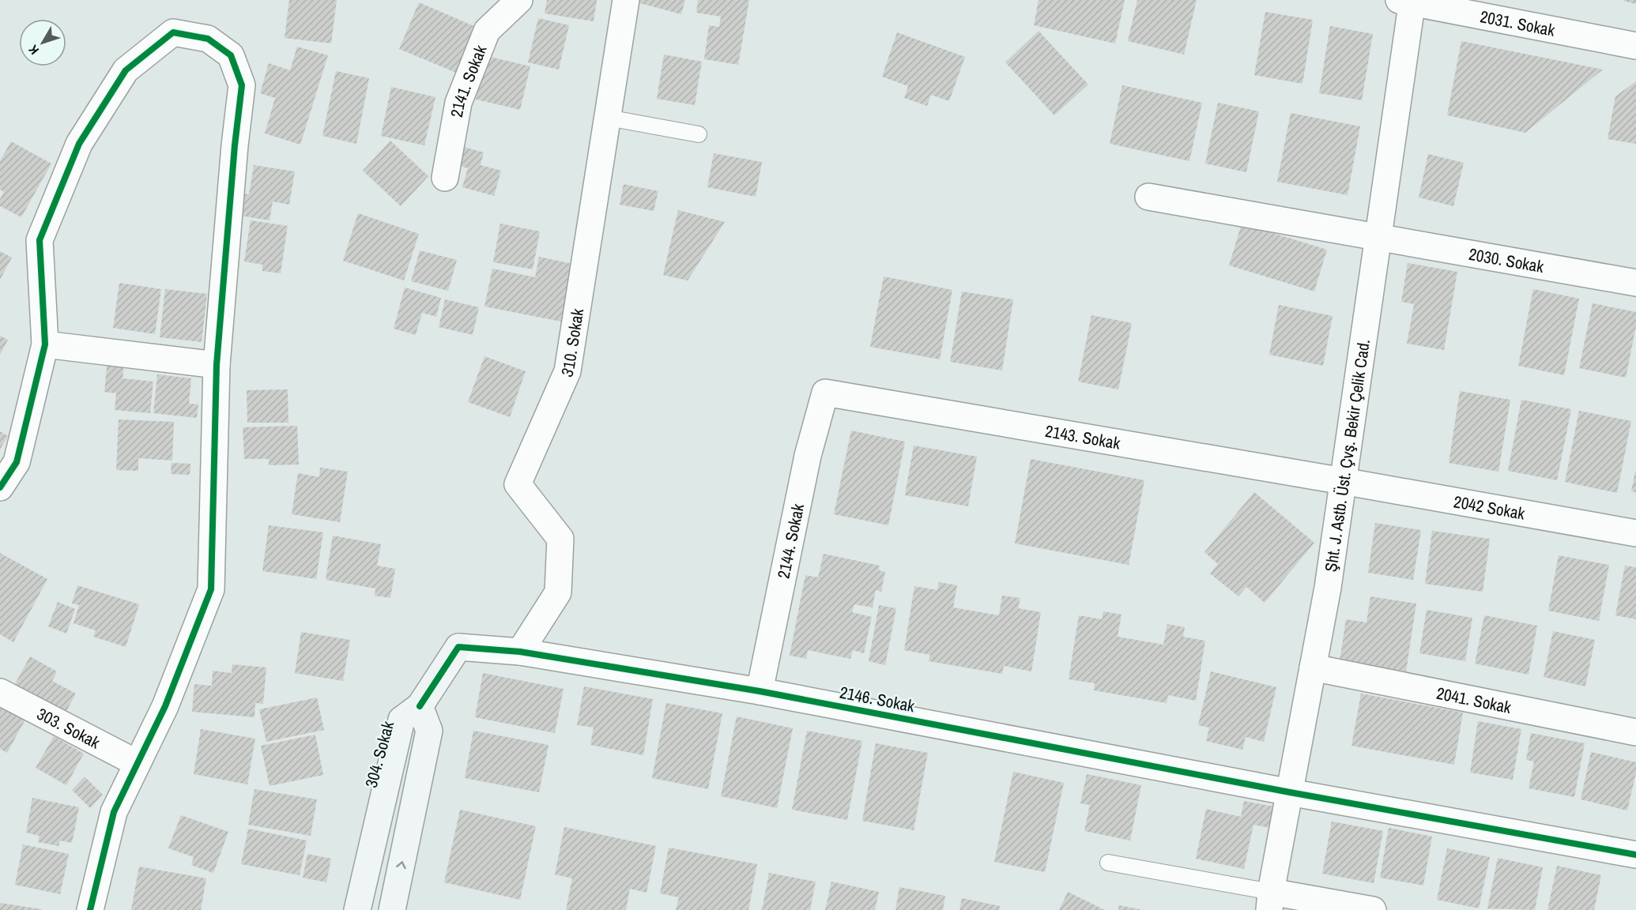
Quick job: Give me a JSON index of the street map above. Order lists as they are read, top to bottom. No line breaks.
{"streets":{"street":["2031. Sokak","2141. Sokak","2030. Sokak","310. Sokak","2143. Sokak","Şht. J. Astb. Üst. Çvş. Bekir Çelik Cad.","2042 Sokak","2144. Sokak","2146. Sokak","2041. Sokak","303. Sokak","304. Sokak"]},"crossings":[["2031. Sokak","Şht. J. Astb. Üst. Çvş. Bekir Çelik Cad."],["2030. Sokak","Şht. J. Astb. Üst. Çvş. Bekir Çelik Cad."],["310. Sokak","2146. Sokak"],["2143. Sokak","Şht. J. Astb. Üst. Çvş. Bekir Çelik Cad."],["2143. Sokak","2042 Sokak"],["2143. Sokak","2144. Sokak"],["Şht. J. Astb. Üst. Çvş. Bekir Çelik Cad.","2042 Sokak"],["Şht. J. Astb. Üst. Çvş. Bekir Çelik Cad.","2146. Sokak"],["Şht. J. Astb. Üst. Çvş. Bekir Çelik Cad.","2041. Sokak"],["2144. Sokak","2146. Sokak"],["2146. Sokak","304. Sokak"]],"north":"bottom left"}
